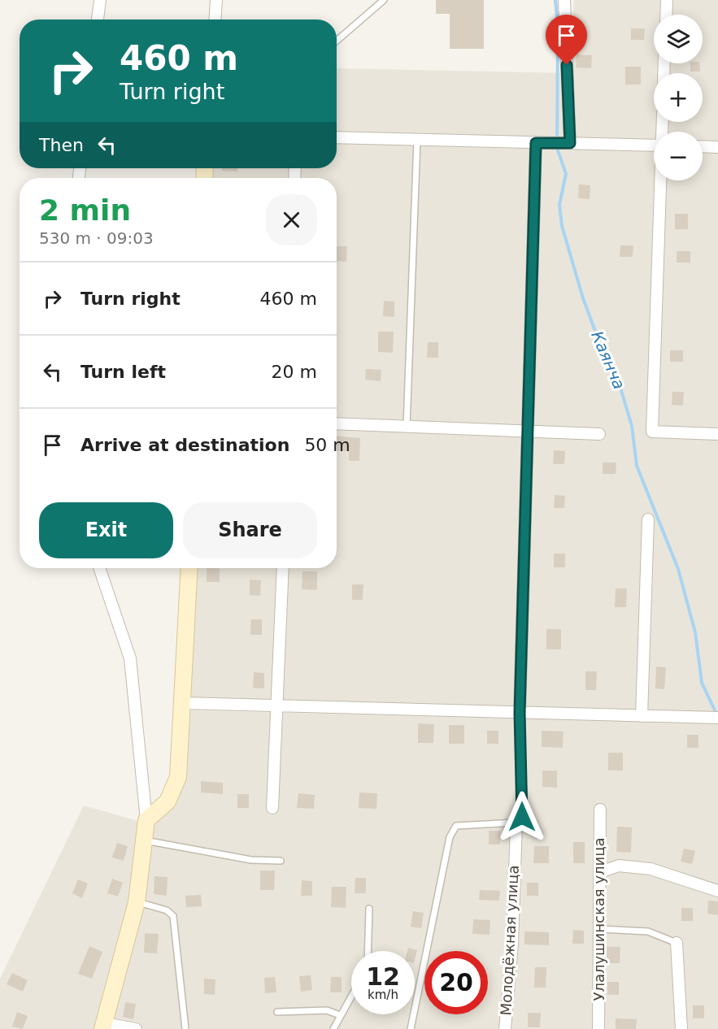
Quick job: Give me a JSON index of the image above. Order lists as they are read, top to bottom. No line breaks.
{"streets":{"street":["Улалушинская улица","Молодёжная улица"]},"water":["Каянча"],"page":{"map_buttons":["+","−"],"turn":["460 m","Turn right"],"then":"Then","heading":["2 min","530 m · 09:03"],"list":[{"name":"Turn right","value":"460 m"},{"name":"Turn left","value":"20 m"},{"name":"Arrive at destination","value":"50 m"}],"buttons":["Exit","Share"],"speed":"12 km/h","limit":"20"}}
